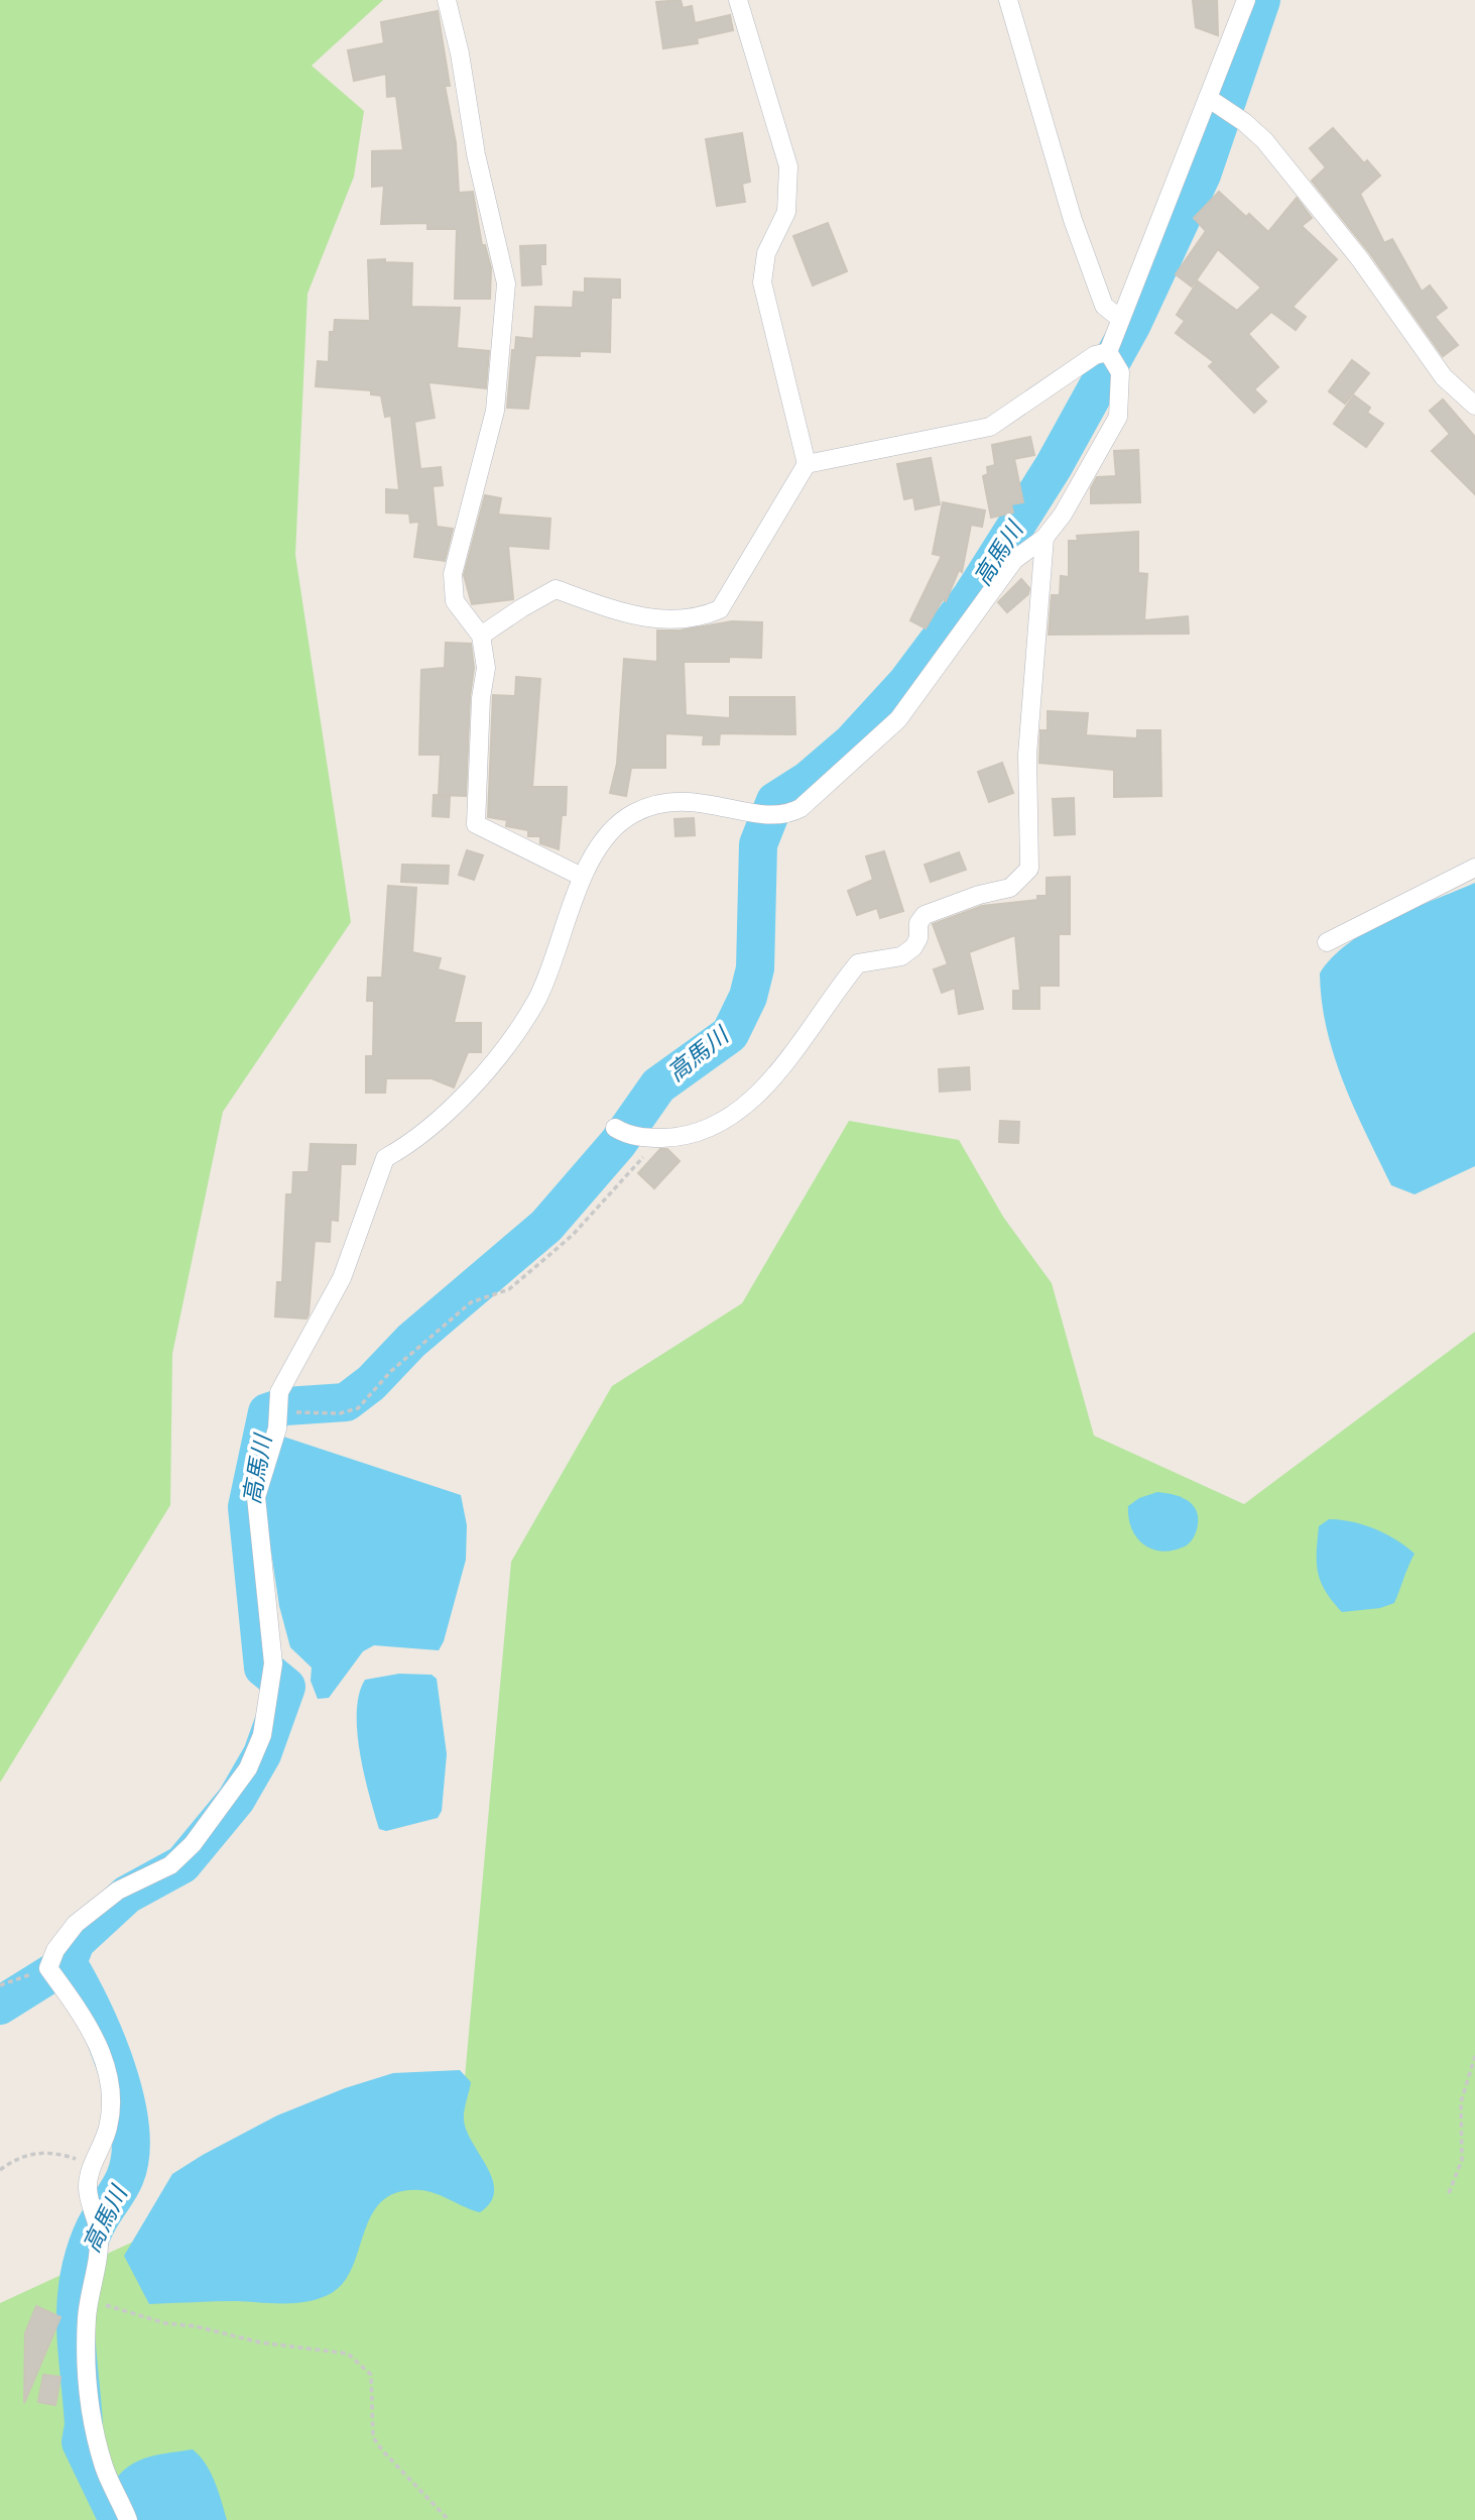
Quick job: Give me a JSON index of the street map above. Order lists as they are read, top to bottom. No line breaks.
{"water":["高馬川"]}
